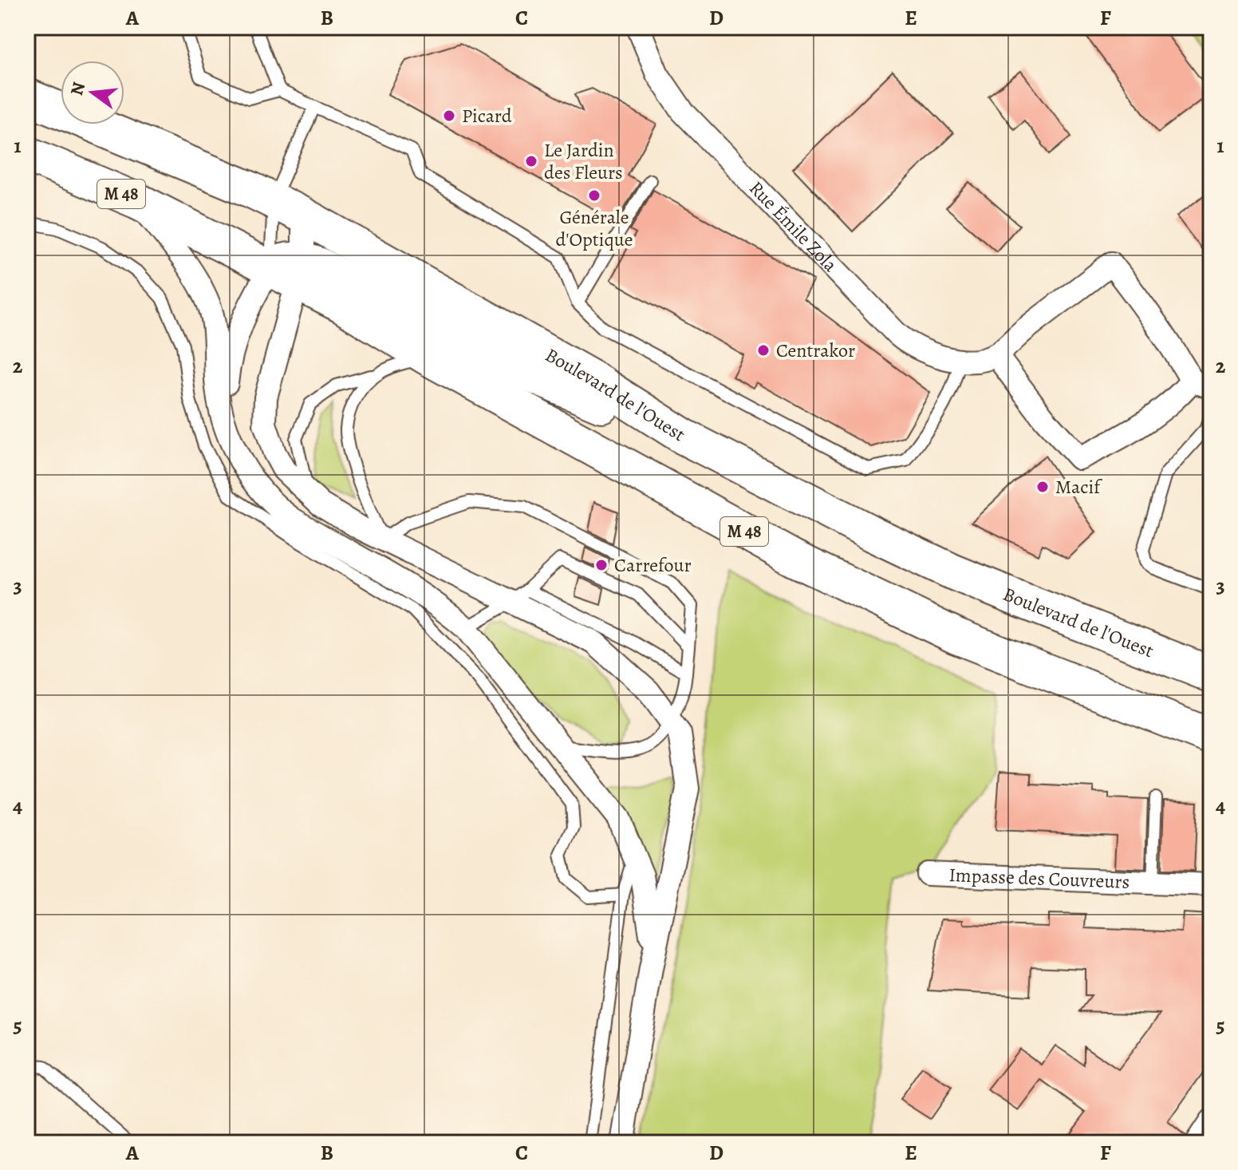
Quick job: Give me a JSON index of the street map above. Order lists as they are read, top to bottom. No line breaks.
{"streets":{"main road":["M 48","Boulevard de l'Ouest"],"street":["Rue Émile Zola","Impasse des Couvreurs"]},"places":["Picard","Le Jardin des Fleurs","Générale d'Optique","Centrakor","Macif","Carrefour"],"north":"left","grid":{"columns":["A","B","C","D","E","F"],"rows":["1","2","3","4","5"]}}
